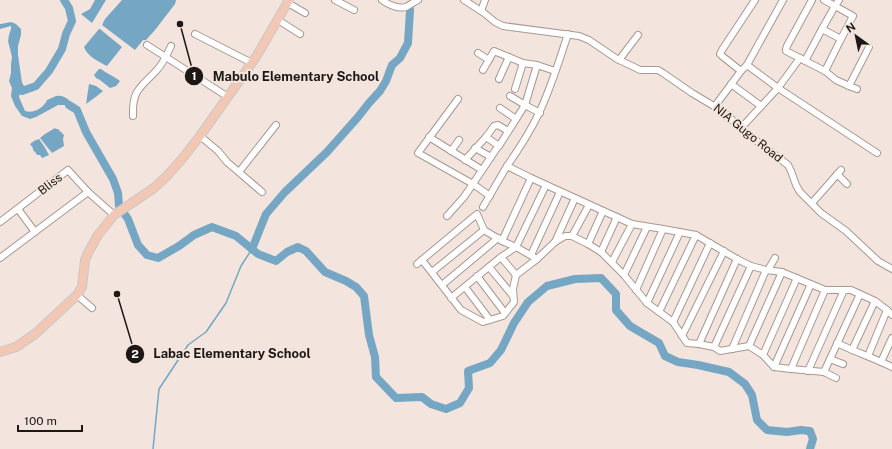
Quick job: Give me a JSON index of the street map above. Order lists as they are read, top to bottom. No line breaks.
{"streets":{"street":["NIA Gugo Road","Bliss"]},"places":["Mabulo Elementary School","Labac Elementary School"],"scale_bar":"100 m","north":"top left"}
